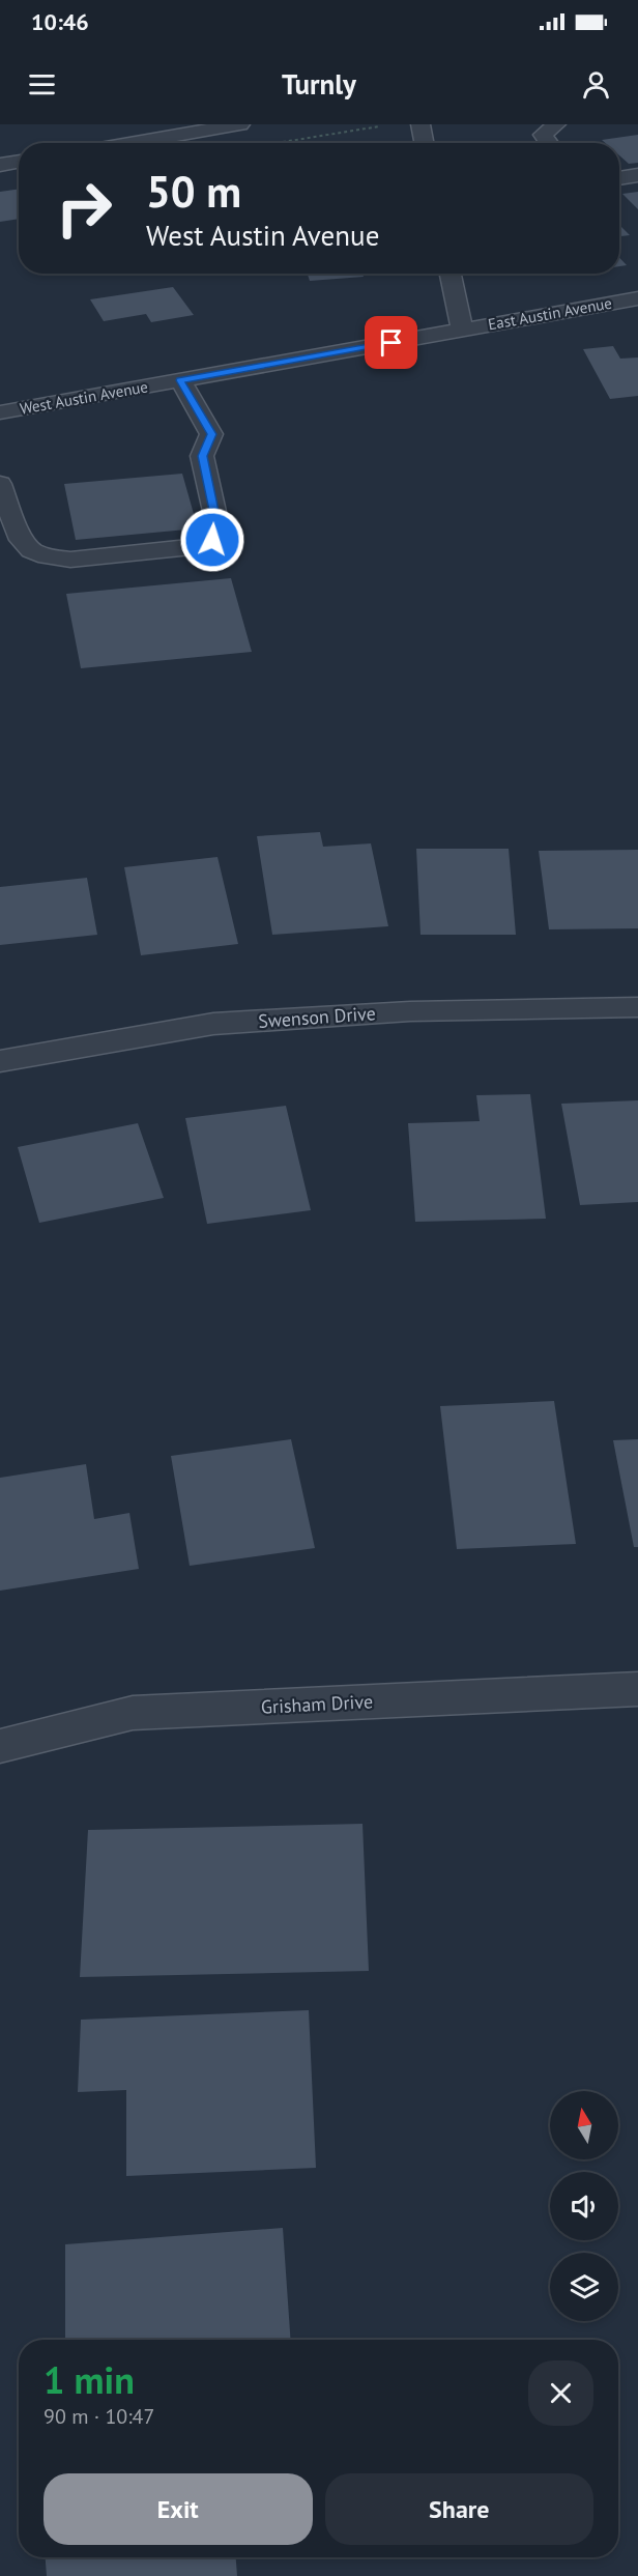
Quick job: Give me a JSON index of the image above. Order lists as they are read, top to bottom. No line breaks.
{"streets":{"street":["East Austin Avenue","West Austin Avenue","Swenson Drive","Grisham Drive"]},"crossings":[["East Austin Avenue","West Austin Avenue"]],"north":"top","page":{"status":"10:46","header":"Turnly","turn":["50 m","West Austin Avenue"],"heading":["1 min","90 m · 10:47"],"buttons":["Exit","Share"]}}
